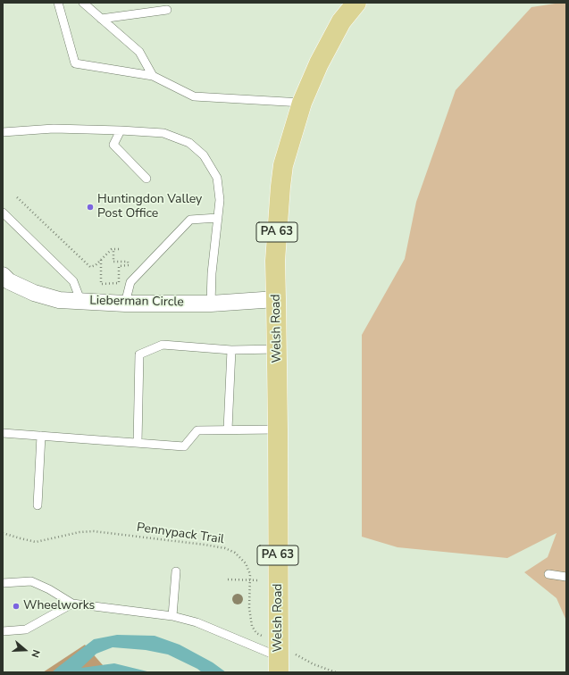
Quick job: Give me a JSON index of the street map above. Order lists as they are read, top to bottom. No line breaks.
{"streets":{"main road":["PA 63","Welsh Road"],"street":["Lieberman Circle"],"path":["Pennypack Trail"]},"crossings":[["Lieberman Circle","Welsh Road"]],"places":["Huntingdon Valley Post Office","Wheelworks"],"north":"right"}
